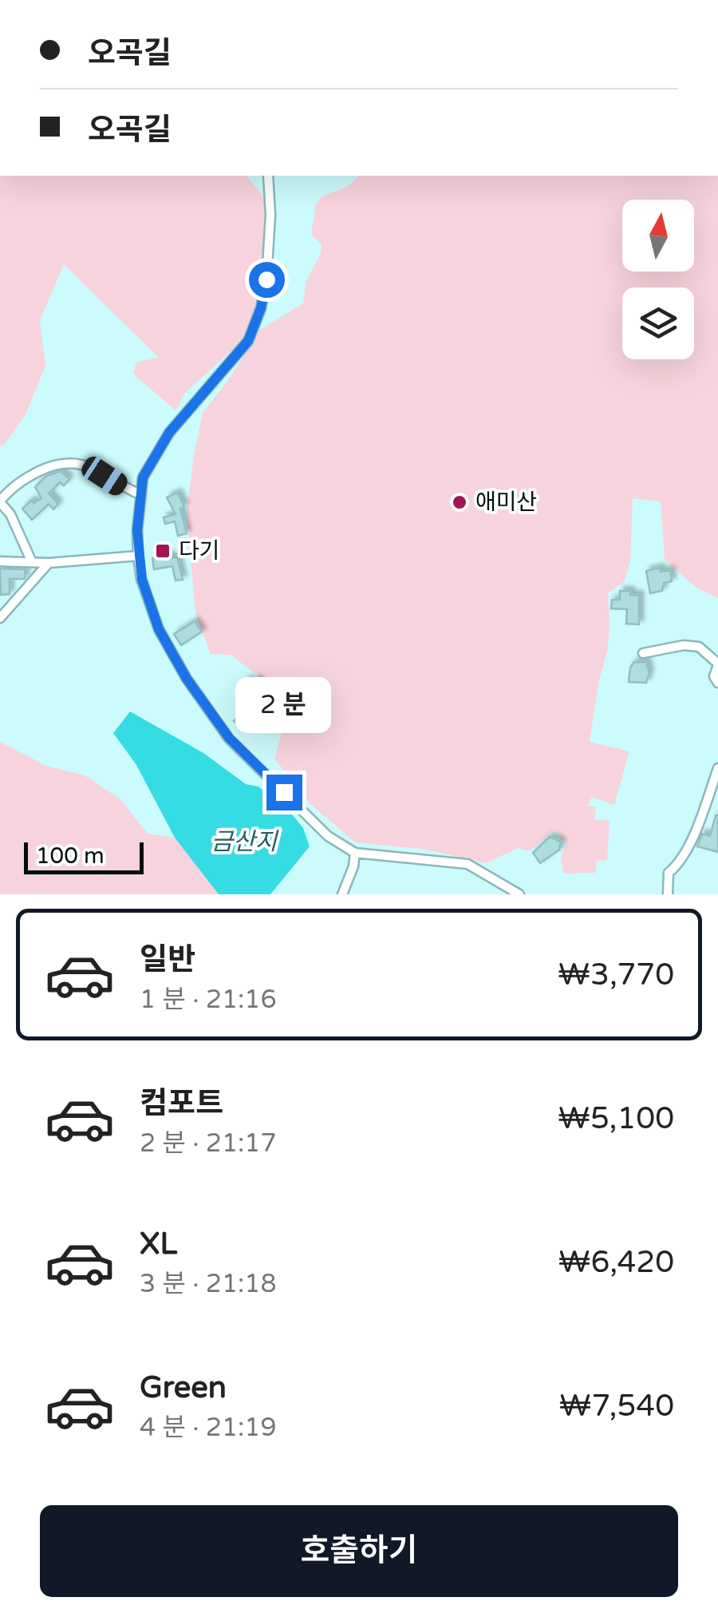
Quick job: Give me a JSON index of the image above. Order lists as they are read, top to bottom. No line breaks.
{"water":["금산지"],"places":{"other":["애미산"],"transit":["다기"]},"scale_bar":"100 m","north":"top","page":{"banner":["오곡길","오곡길"],"bubble":"2 분","scale":"100 m","list":[{"name":"일반","note":"1 분 · 21:16","value":"₩3,770"},{"name":"컴포트","note":"2 분 · 21:17","value":"₩5,100"},{"name":"XL","note":"3 분 · 21:18","value":"₩6,420"},{"name":"Green","note":"4 분 · 21:19","value":"₩7,540"}],"buttons":"호출하기"}}
